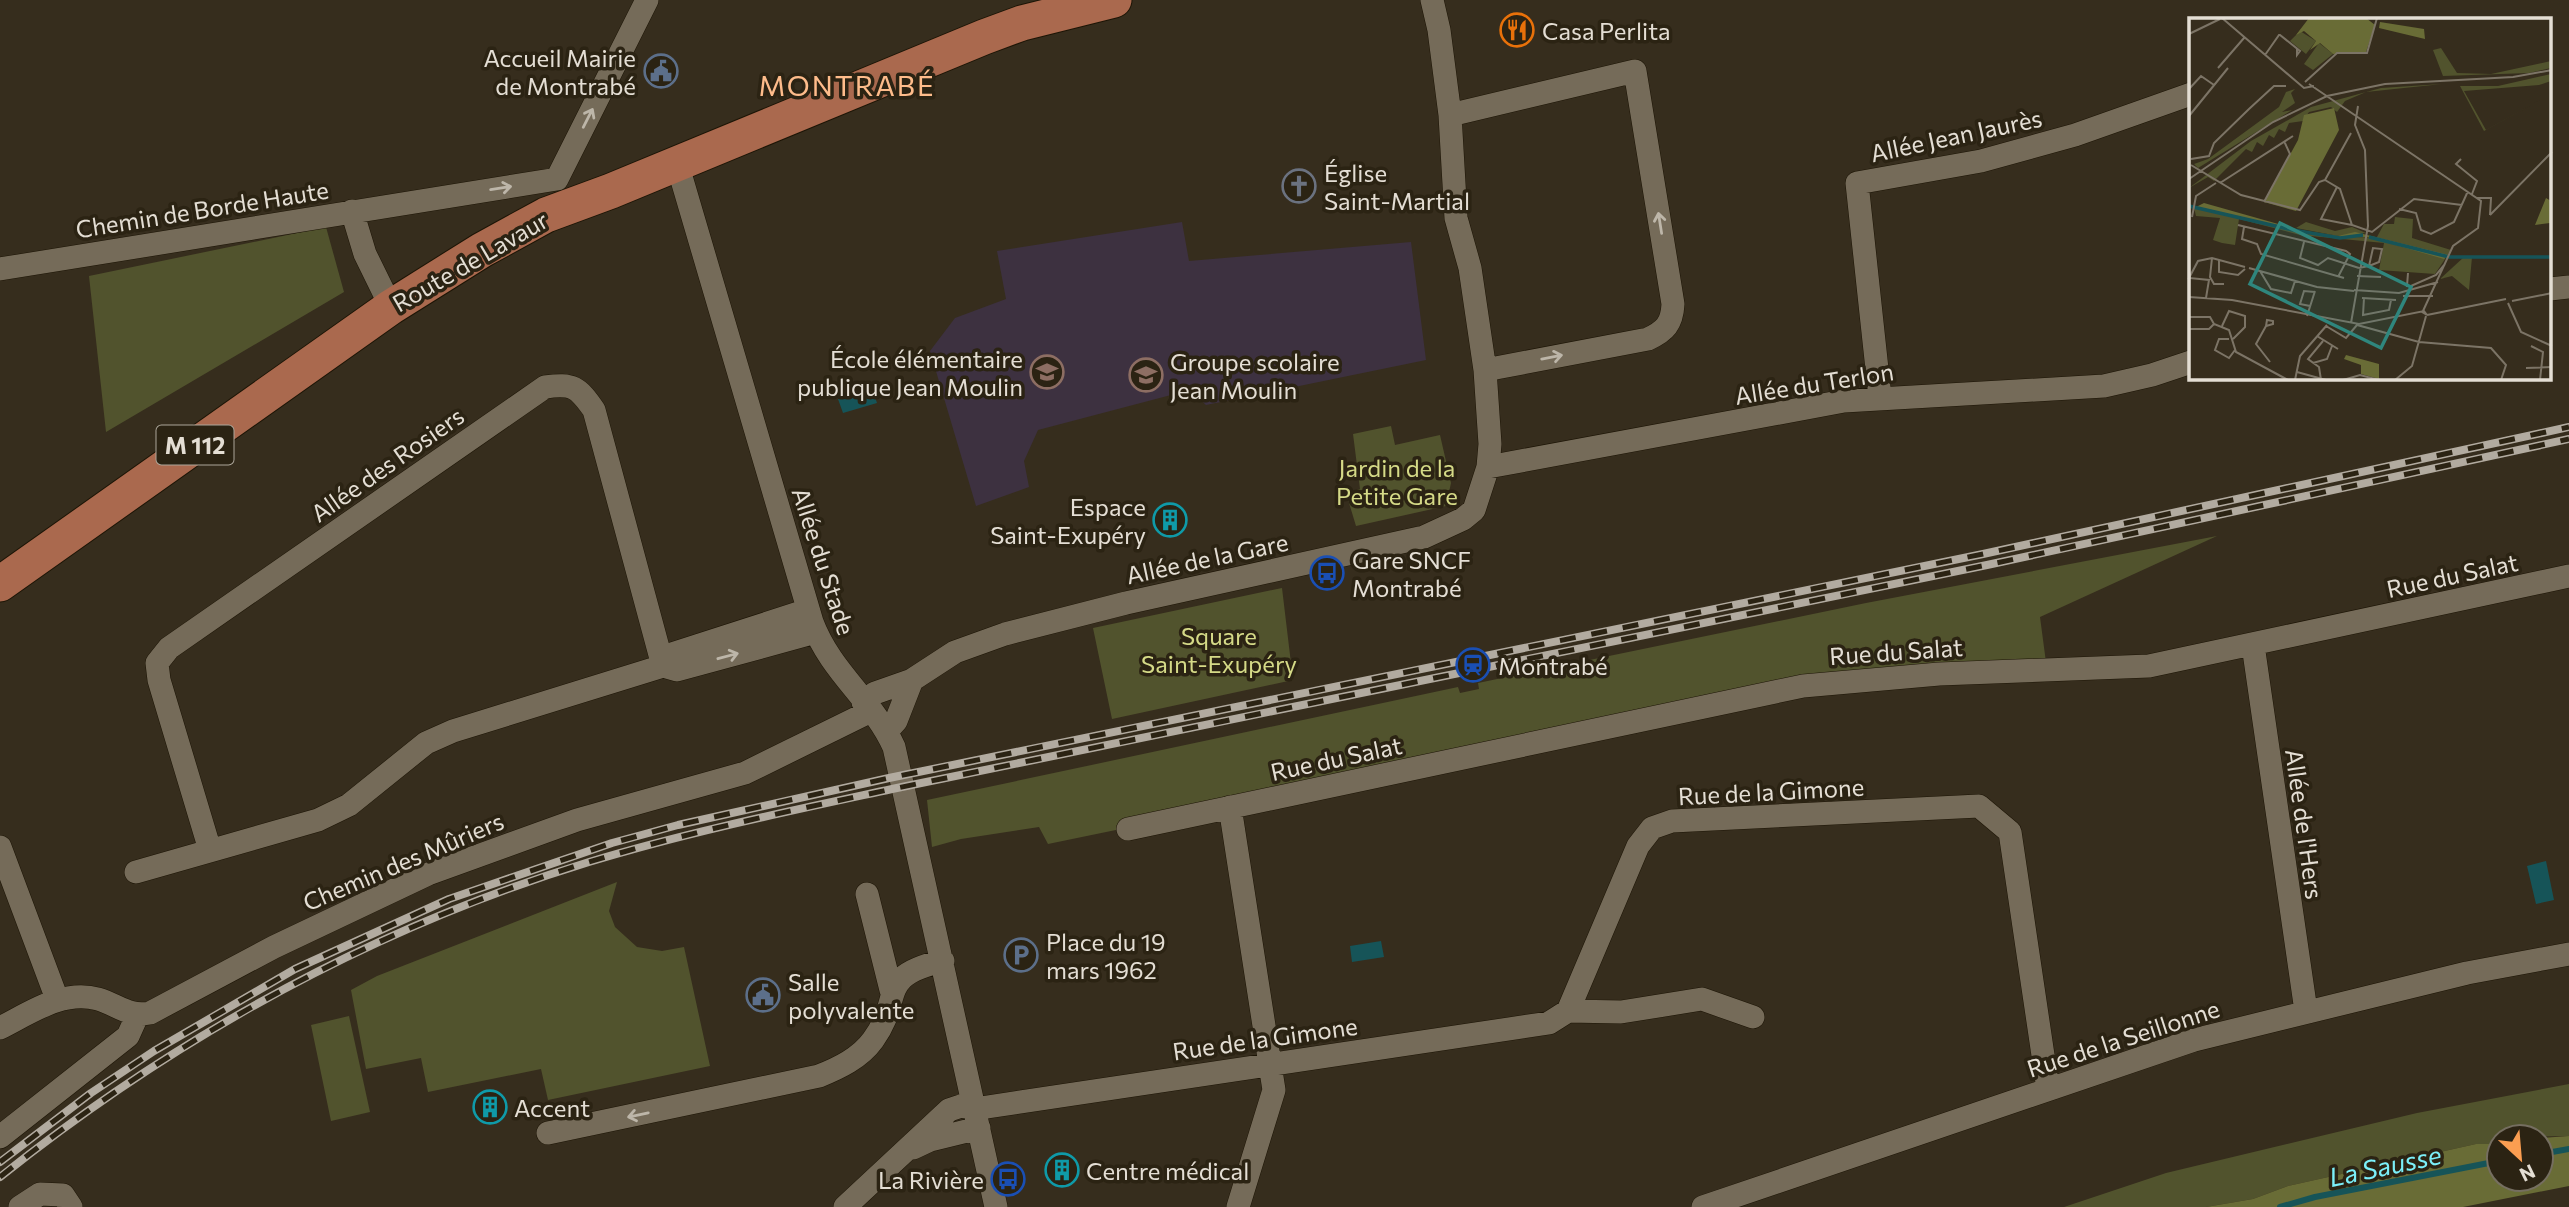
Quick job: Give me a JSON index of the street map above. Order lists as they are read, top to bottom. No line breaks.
{"streets":{"main road":["Route de Lavaur","M 112"],"street":["Allée Jean Jaurès","Chemin de Borde Haute","Allée du Terlon","Allée des Rosiers","Allée de la Gare","Allée du Stade","Rue du Salat","Rue de la Gimone","Allée de l'Hers","Chemin des Mûriers","Rue de la Seillonne"]},"crossings":[["Allée Jean Jaurès","Allée du Terlon"],["Chemin de Borde Haute","Route de Lavaur"],["Route de Lavaur","Allée du Stade"],["Allée du Terlon","Allée de la Gare"],["Allée de la Gare","Allée du Stade"],["Allée de la Gare","Chemin des Mûriers"],["Allée du Stade","Rue de la Gimone"],["Allée du Stade","Chemin des Mûriers"],["Rue du Salat","Allée de l'Hers"],["Rue de la Gimone","Rue de la Seillonne"],["Allée de l'Hers","Rue de la Seillonne"]],"districts":["MONTRABÉ"],"water":["La Sausse"],"parks":["Jardin de la Petite Gare","Square Saint-Exupéry"],"places":{"restaurant":["Casa Perlita"],"public building":["Accueil Mairie de Montrabé","Salle polyvalente"],"church":["Église Saint-Martial"],"school or university":["École élémentaire publique Jean Moulin","Groupe scolaire Jean Moulin"],"building":["Espace Saint-Exupéry","Accent","Centre médical"],"bus stop":["Gare SNCF Montrabé","La Rivière"],"station":["Montrabé"],"parking":["Place du 19 mars 1962"]},"north":"bottom right"}
